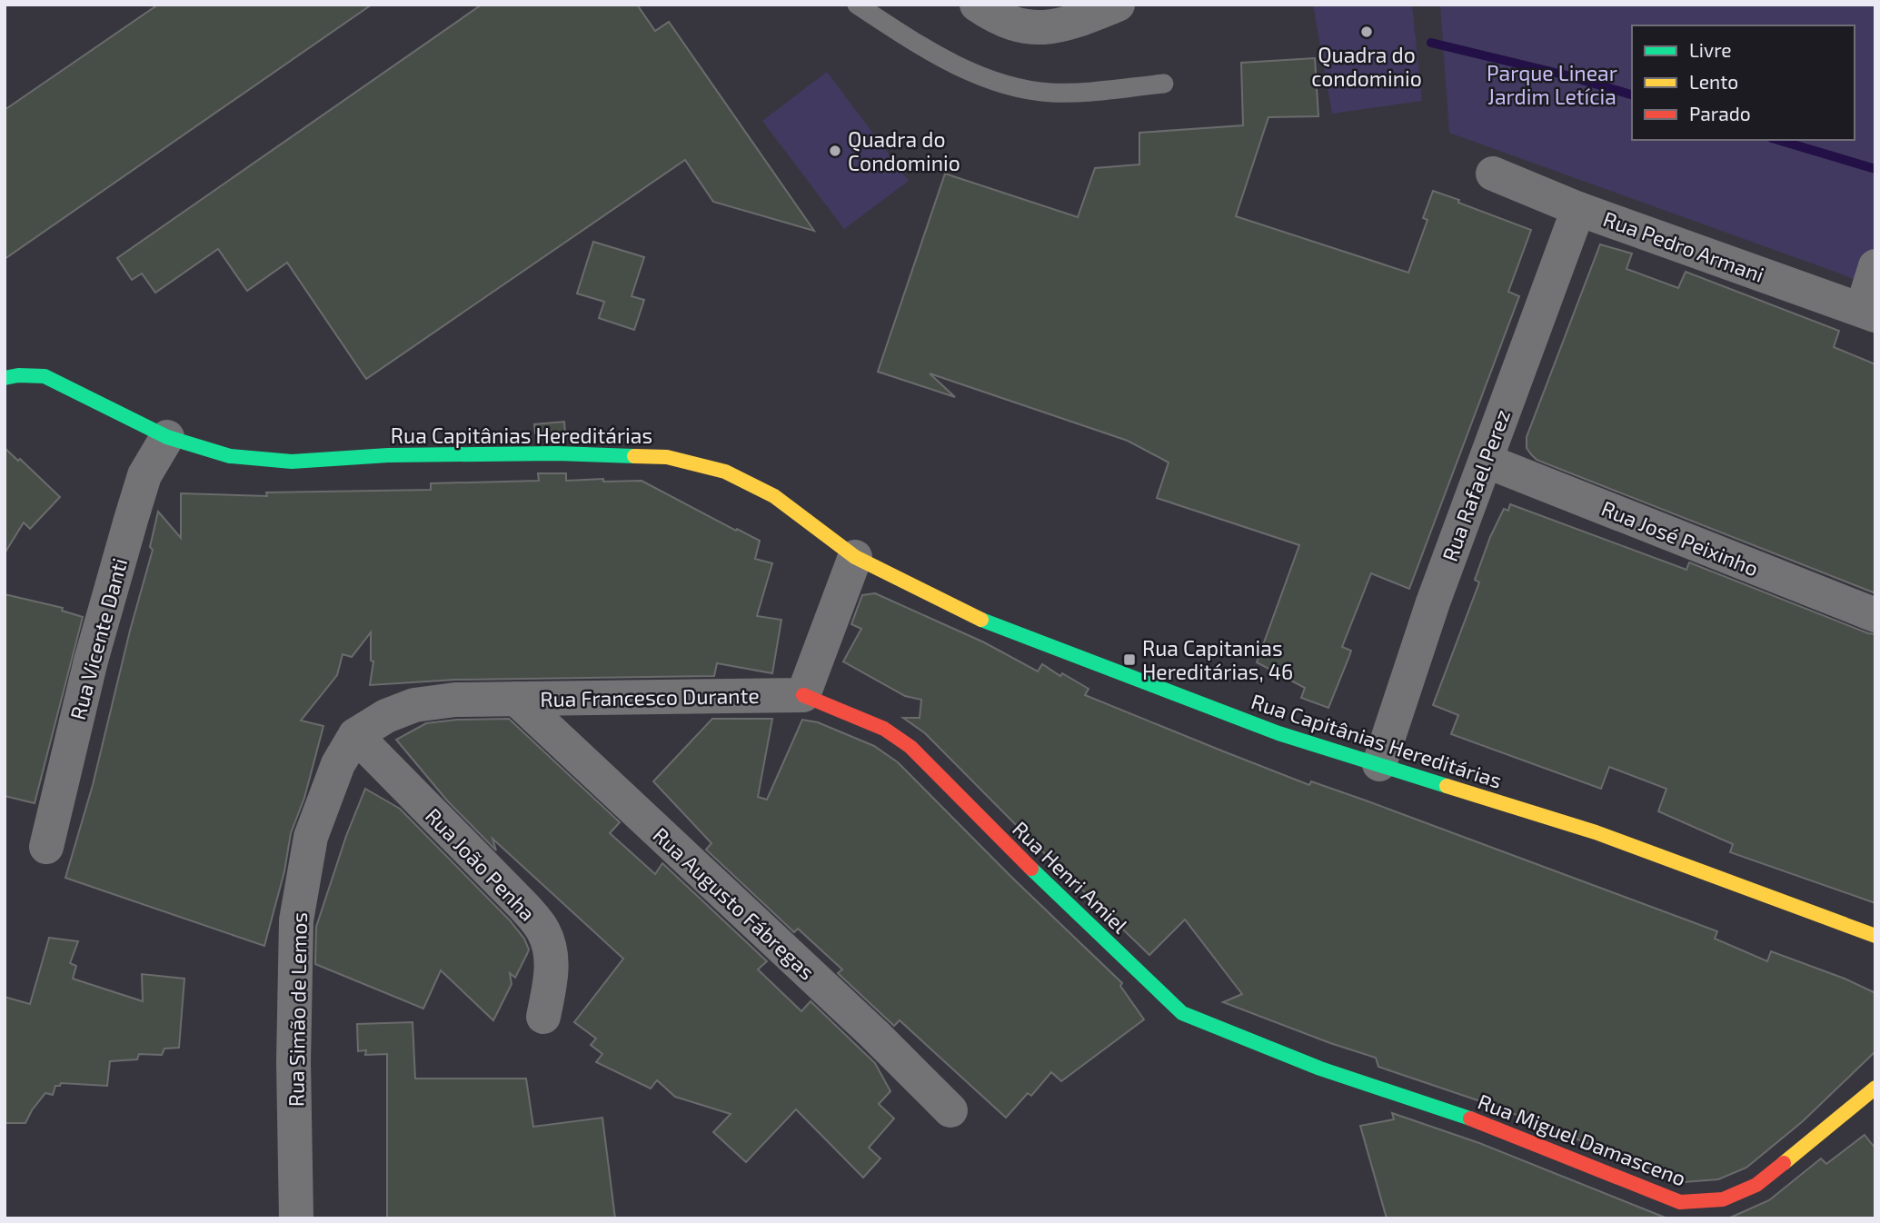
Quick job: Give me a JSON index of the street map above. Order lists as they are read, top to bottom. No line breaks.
{"streets":{"street":["Rua Pedro Armani","Rua Capitânias Hereditárias","Rua Rafael Perez","Rua José Peixinho","Rua Vicente Danti","Rua Francesco Durante","Rua João Penha","Rua Henri Amiel","Rua Augusto Fábregas","Rua Simão de Lemos","Rua Miguel Damasceno"]},"crossings":[["Rua Pedro Armani","Rua Rafael Perez"],["Rua Capitânias Hereditárias","Rua Rafael Perez"],["Rua Capitânias Hereditárias","Rua Vicente Danti"],["Rua Rafael Perez","Rua José Peixinho"],["Rua Francesco Durante","Rua João Penha"],["Rua Francesco Durante","Rua Henri Amiel"],["Rua Francesco Durante","Rua Augusto Fábregas"],["Rua Francesco Durante","Rua Simão de Lemos"],["Rua João Penha","Rua Simão de Lemos"],["Rua Henri Amiel","Rua Miguel Damasceno"]],"parks":["Parque Linear Jardim Letícia"],"places":{"other":["Quadra do condominio","Quadra do Condominio"],"transit":["Rua Capitanias Hereditárias, 46"]},"legend":["Livre","Lento","Parado"]}
